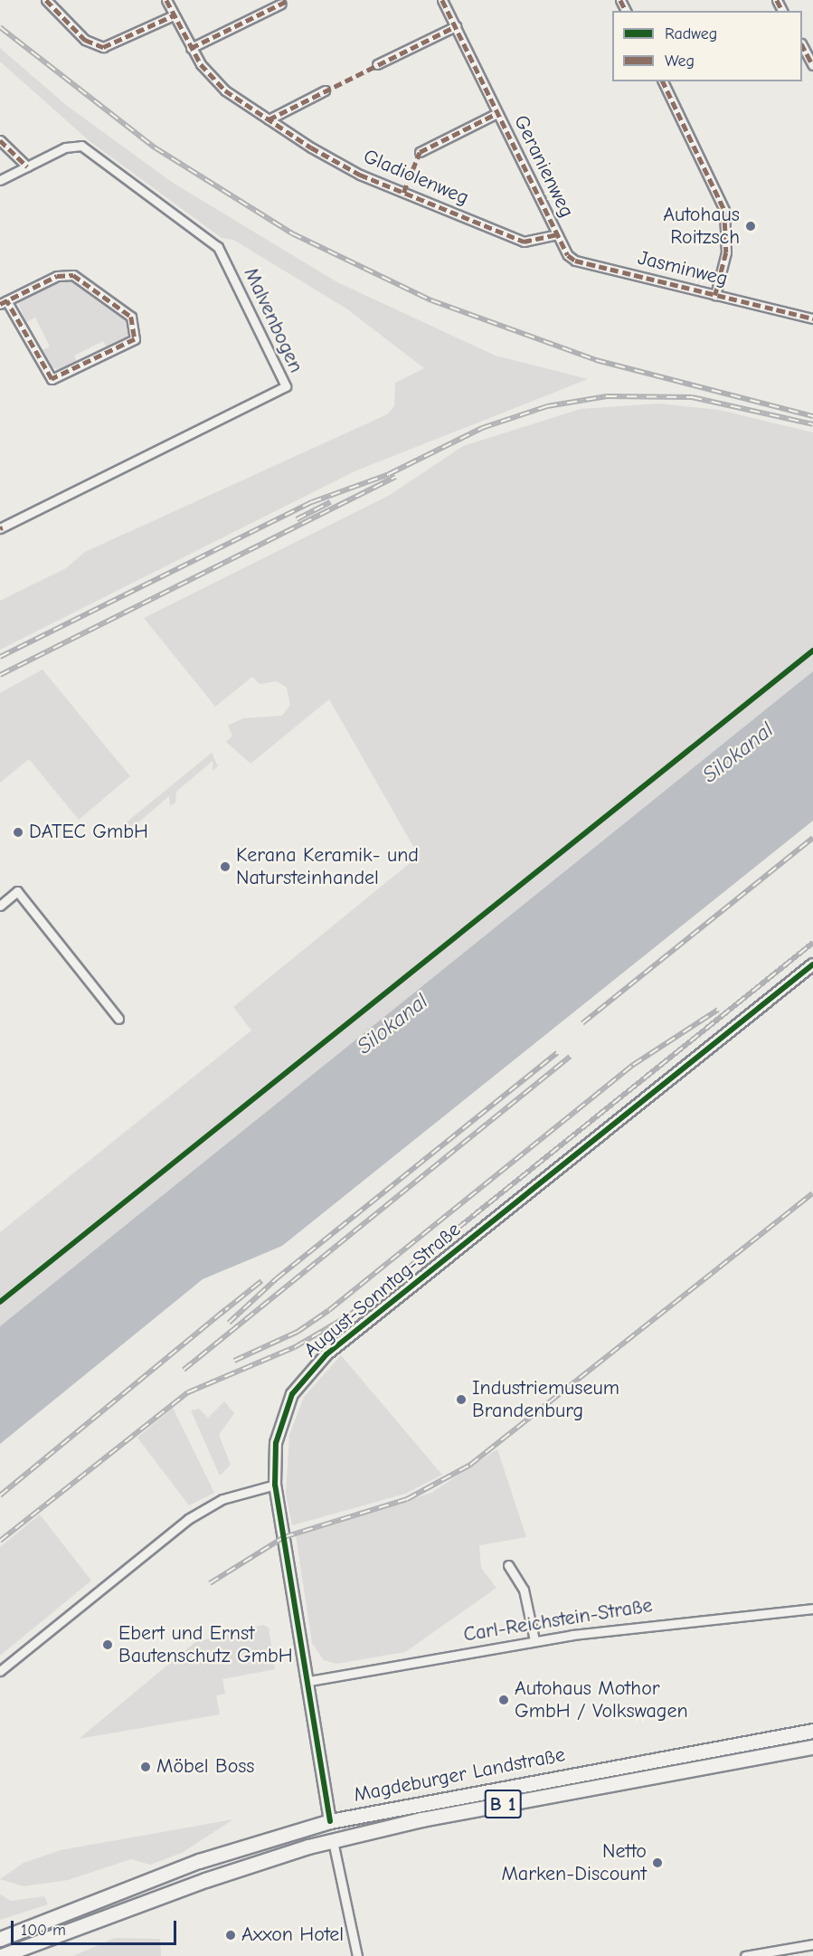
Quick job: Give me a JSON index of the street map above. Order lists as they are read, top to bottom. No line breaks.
{"streets":{"main road":["Magdeburger Landstraße","B 1"],"street":["Geranienweg","Gladiolenweg","Jasminweg","Malvenbogen","August-Sonntag-Straße","Carl-Reichstein-Straße"]},"crossings":[["Geranienweg","Gladiolenweg"],["Geranienweg","Jasminweg"],["Gladiolenweg","Jasminweg"],["August-Sonntag-Straße","Carl-Reichstein-Straße"],["August-Sonntag-Straße","Magdeburger Landstraße"]],"water":["Silokanal"],"places":["Autohaus Roitzsch","DATEC GmbH","Kerana Keramik- und Natursteinhandel","Industriemuseum Brandenburg","Ebert und Ernst Bautenschutz GmbH","Autohaus Mothor GmbH / Volkswagen","Möbel Boss","Netto Marken-Discount","Axxon Hotel"],"legend":["Radweg","Weg"],"scale_bar":"100 m"}
